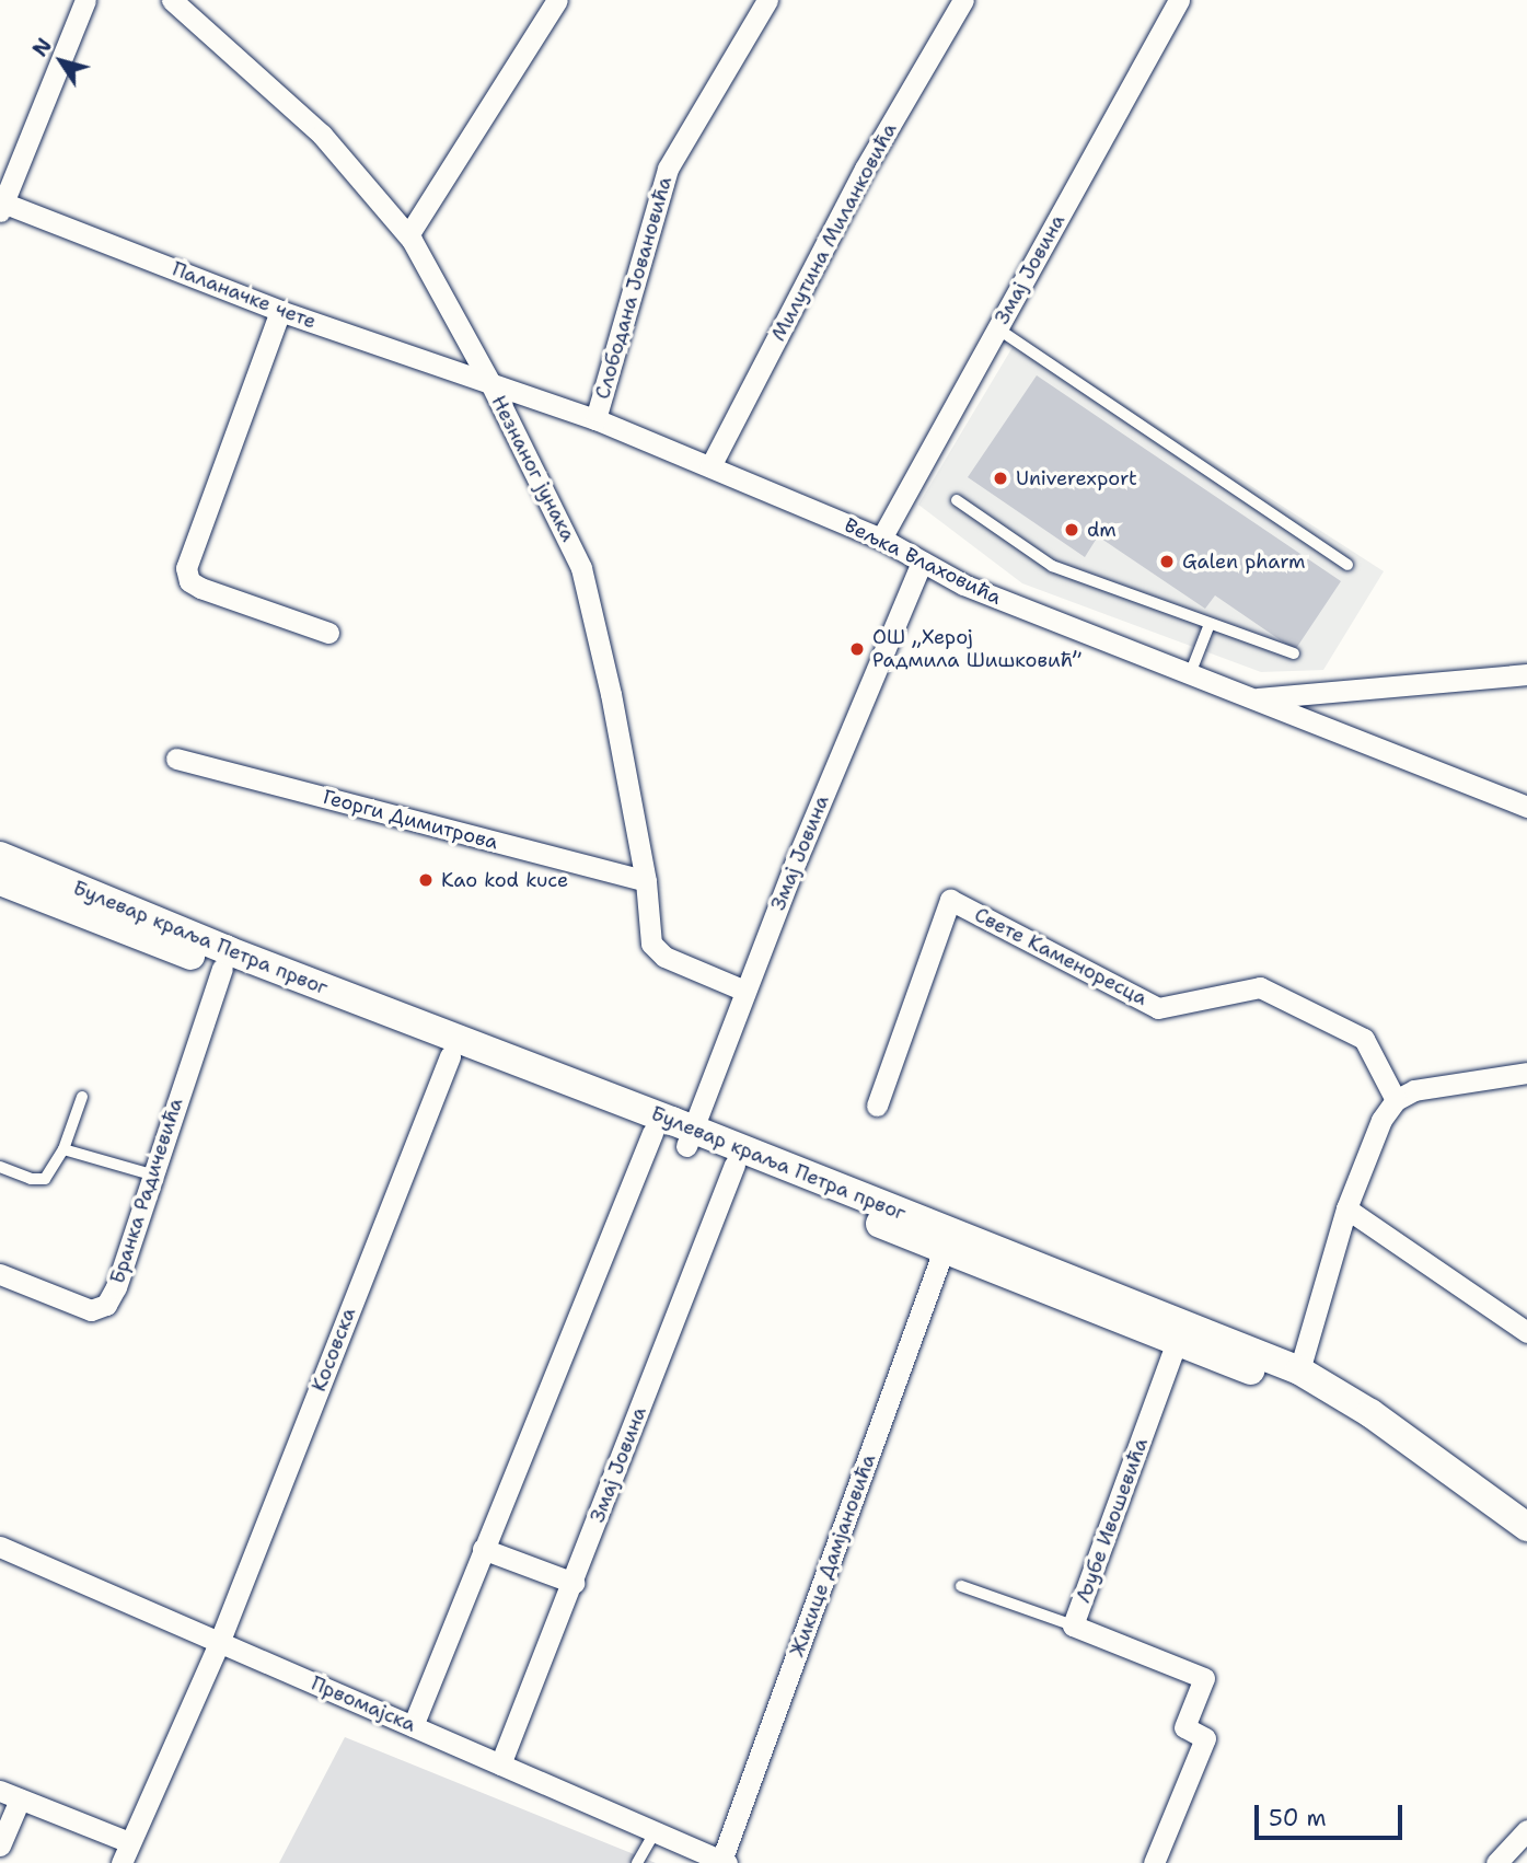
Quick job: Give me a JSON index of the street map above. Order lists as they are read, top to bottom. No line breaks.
{"streets":{"main road":["Булевар краља Петра првог"],"street":["Милутина Миланковића","Змај Јовина","Слободана Јовановића","Паланачке чете","Незнаног јунака","Вељка Влаховића","Георги Димитрова","Свете Каменоресца","Бранка Радичевића","Косовска","Љубе Ивошевића","Жикице Дамјановића","Првомајска"]},"crossings":[["Милутина Миланковића","Вељка Влаховића"],["Змај Јовина","Незнаног јунака"],["Змај Јовина","Вељка Влаховића"],["Змај Јовина","Булевар краља Петра првог"],["Змај Јовина","Првомајска"],["Слободана Јовановића","Вељка Влаховића"],["Паланачке чете","Незнаног јунака"],["Паланачке чете","Вељка Влаховића"],["Незнаног јунака","Вељка Влаховића"],["Незнаног јунака","Георги Димитрова"],["Булевар краља Петра првог","Бранка Радичевића"],["Булевар краља Петра првог","Косовска"],["Булевар краља Петра првог","Љубе Ивошевића"],["Булевар краља Петра првог","Жикице Дамјановића"],["Косовска","Првомајска"],["Жикице Дамјановића","Првомајска"]],"places":["Univerexport","dm","Galen pharm","ОШ „Херој Радмила Шишковић”","Kao kod kuce"],"scale_bar":"50 m","north":"top left"}
